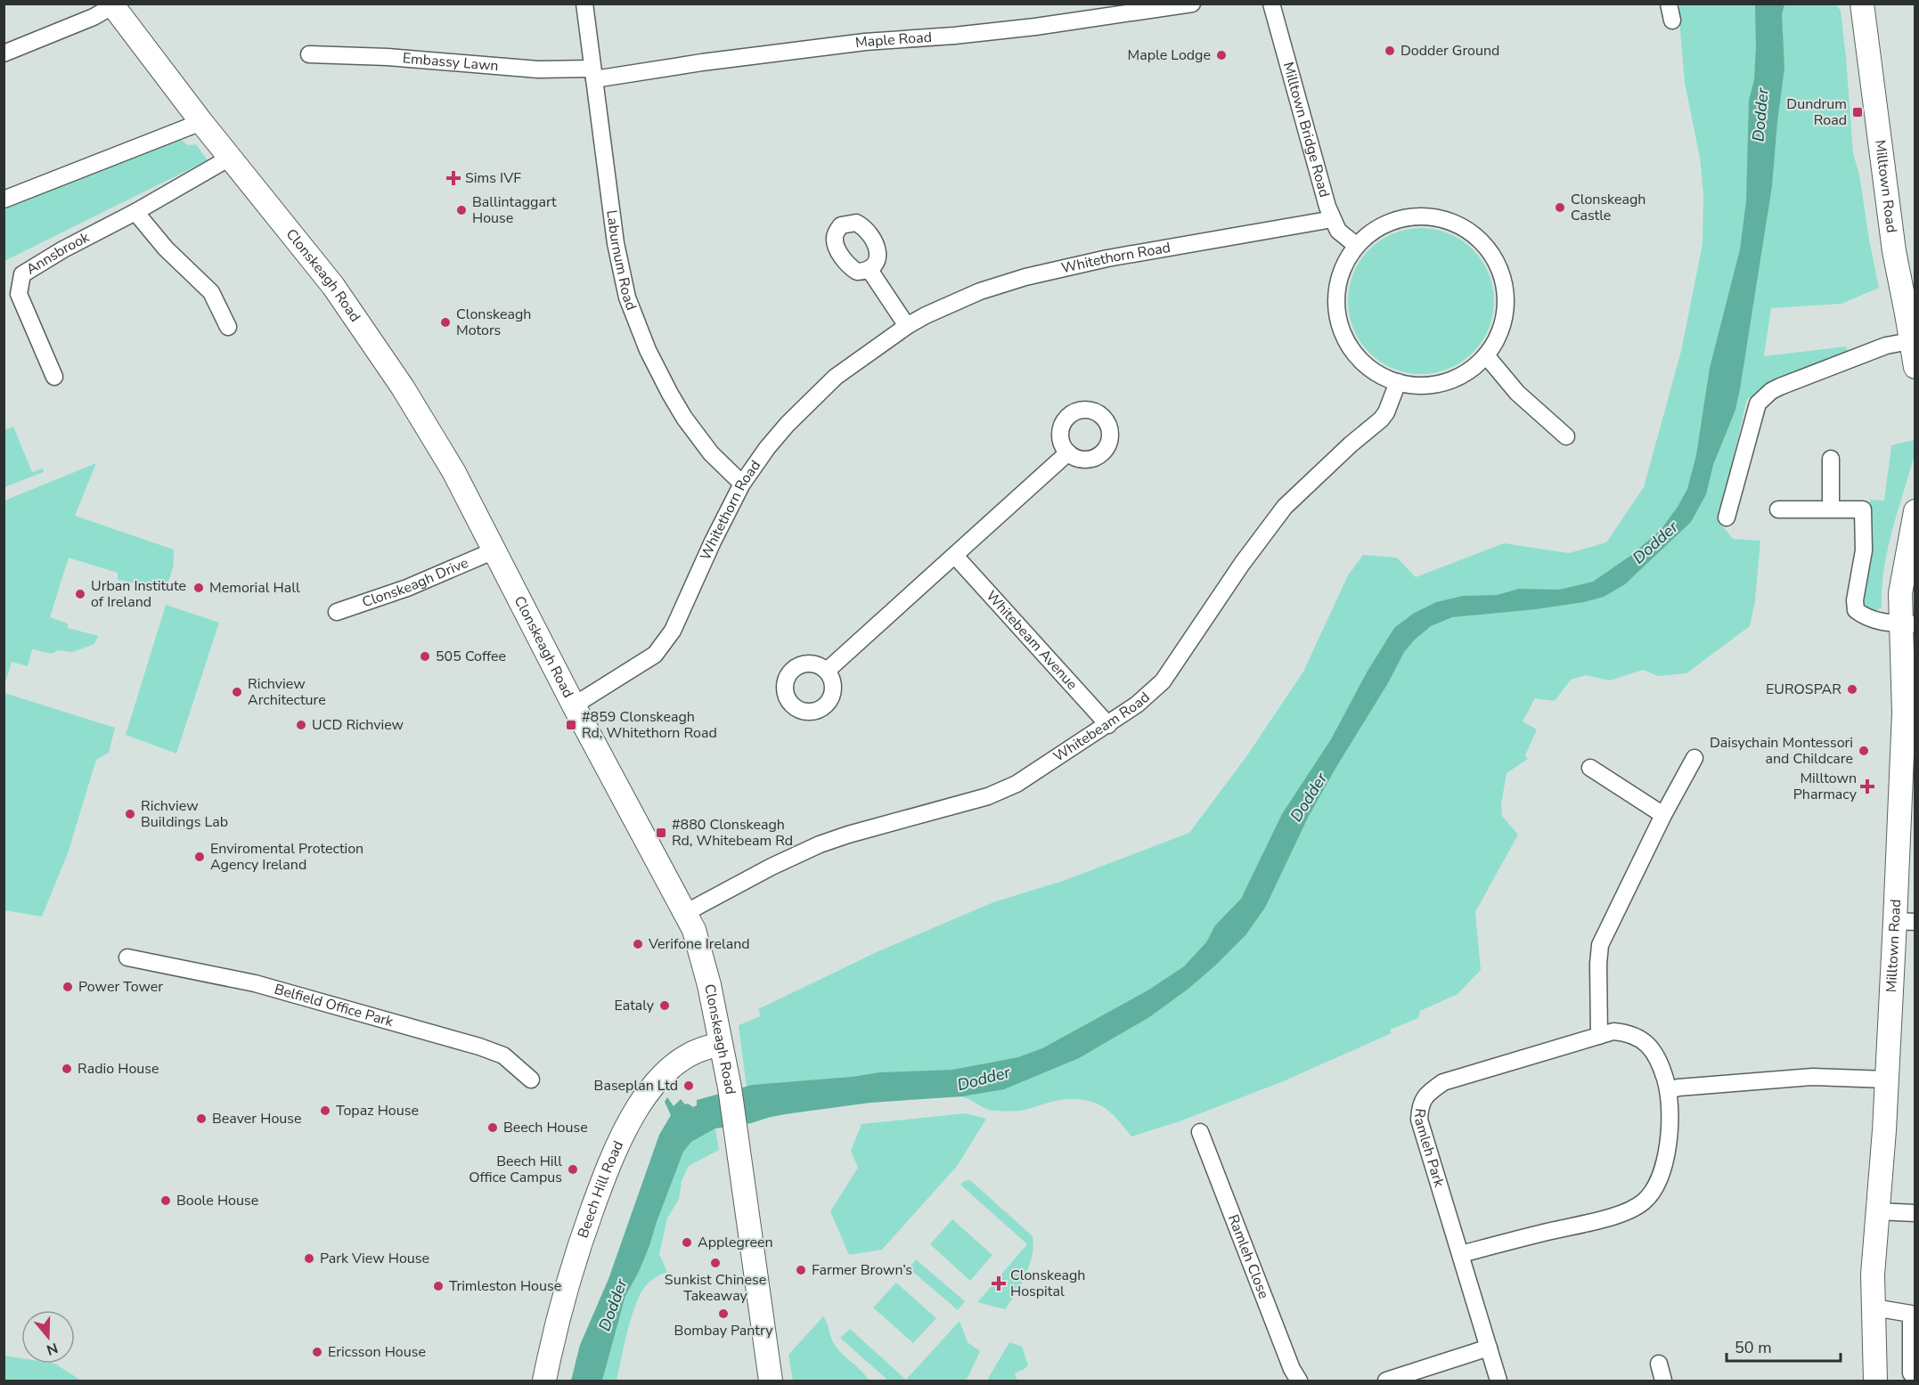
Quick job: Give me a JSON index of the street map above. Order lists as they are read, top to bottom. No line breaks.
{"streets":{"main road":["Milltown Road","Clonskeagh Road","Beech Hill Road"],"street":["Maple Road","Embassy Lawn","Milltown Bridge Road","Annsbrook","Whitethorn Road","Laburnum Road","Clonskeagh Drive","Whitebeam Avenue","Whitebeam Road","Belfield Office Park","Ramleh Park","Ramleh Close"]},"crossings":[["Maple Road","Embassy Lawn"],["Maple Road","Laburnum Road"],["Embassy Lawn","Laburnum Road"],["Milltown Bridge Road","Whitethorn Road"],["Milltown Bridge Road","Whitebeam Road"],["Annsbrook","Clonskeagh Road"],["Whitethorn Road","Laburnum Road"],["Whitethorn Road","Clonskeagh Road"],["Clonskeagh Road","Clonskeagh Drive"],["Clonskeagh Road","Whitebeam Road"],["Clonskeagh Road","Beech Hill Road"],["Whitebeam Avenue","Whitebeam Road"]],"water":["Dodder"],"places":{"other":["Dodder Ground","Maple Lodge","Clonskeagh Castle","Ballintaggart House","Clonskeagh Motors","Memorial Hall","Urban Institute of Ireland","505 Coffee","EUROSPAR","Richview Architecture","UCD Richview","Daisychain Montessori and Childcare","Richview Buildings Lab","Enviromental Protection Agency Ireland","Verifone Ireland","Power Tower","Eataly","Radio House","Baseplan Ltd","Topaz House","Beaver House","Beech House","Beech Hill Office Campus","Boole House","Applegreen","Park View House","Sunkist Chinese Takeaway","Farmer Brown’s","Trimleston House","Bombay Pantry","Ericsson House"],"transit":["Dundrum Road","#859 Clonskeagh Rd, Whitethorn Road","#880 Clonskeagh Rd, Whitebeam Rd"],"health":["Sims IVF","Milltown Pharmacy","Clonskeagh Hospital"]},"scale_bar":"50 m","north":"bottom"}
